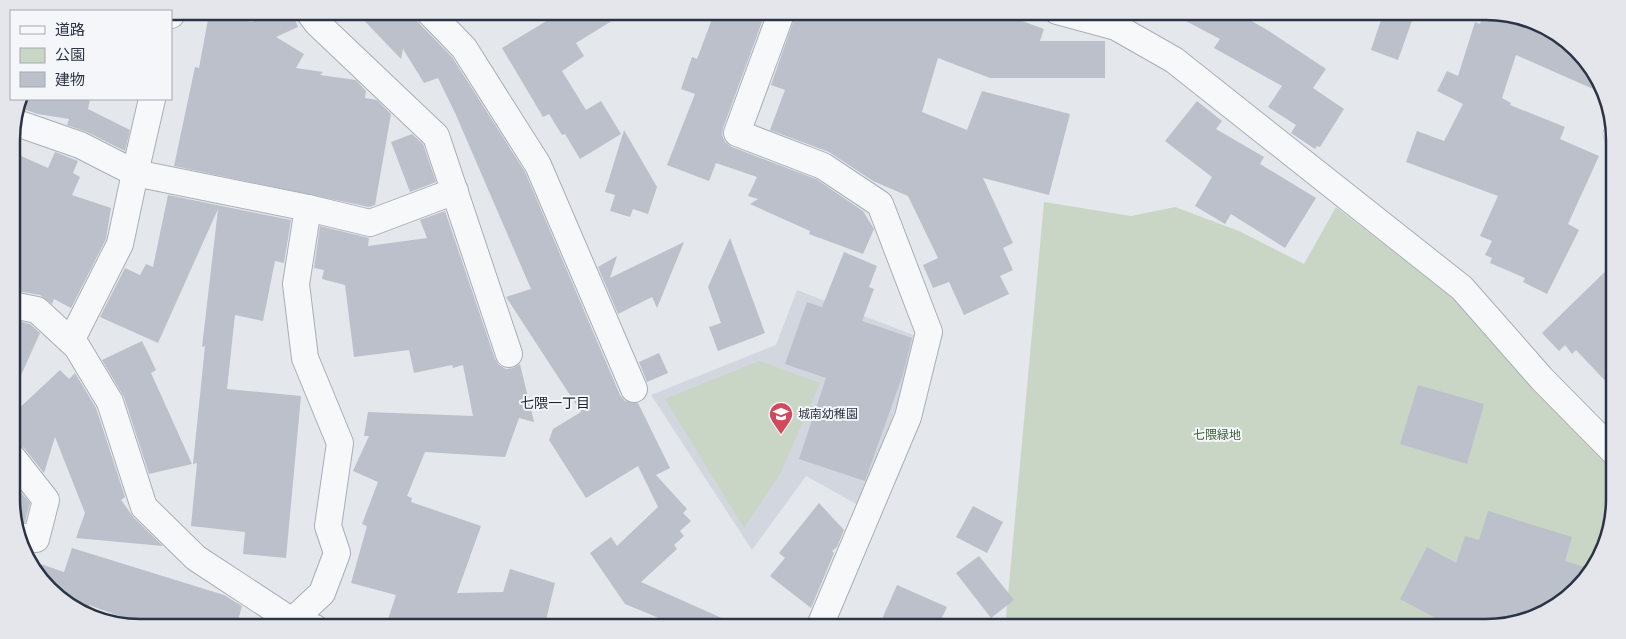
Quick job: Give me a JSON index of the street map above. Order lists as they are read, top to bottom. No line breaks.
{"districts":["七隈一丁目"],"parks":["七隈緑地"],"places":{"school or university":["城南幼稚園"]},"legend":["道路","公園","建物"]}
